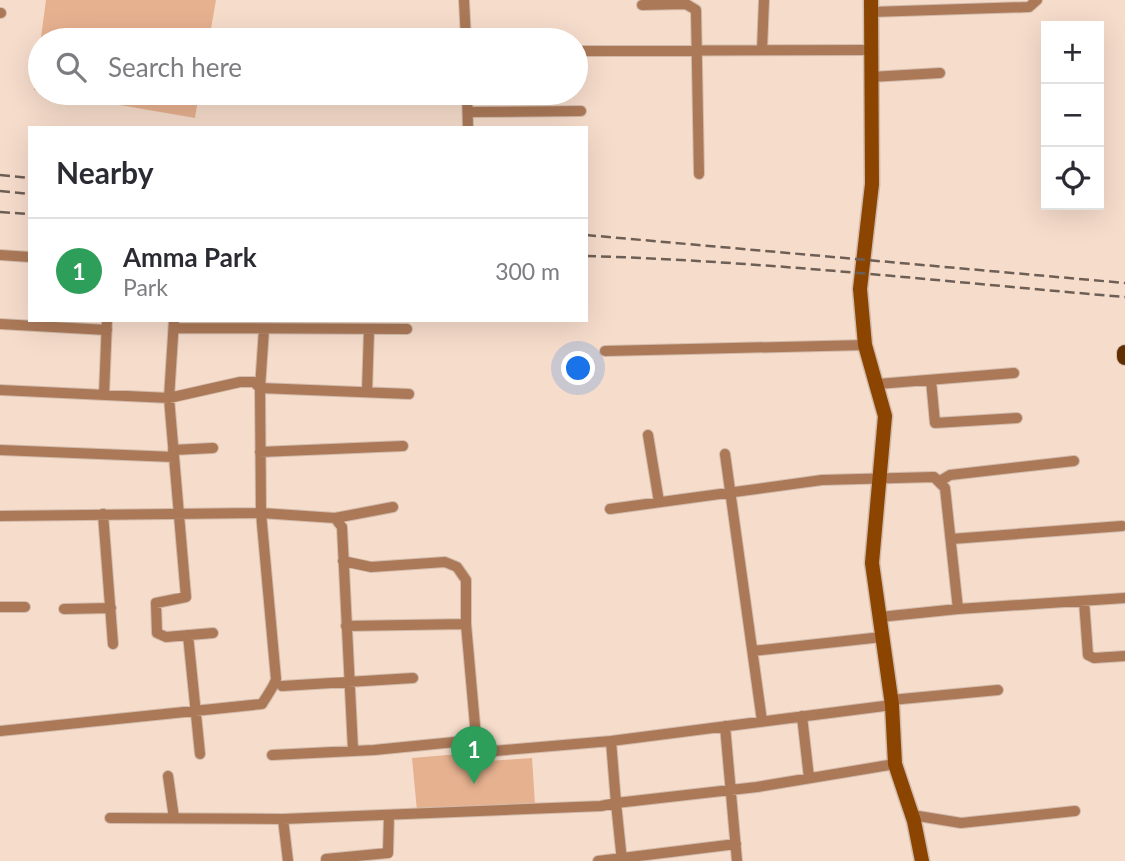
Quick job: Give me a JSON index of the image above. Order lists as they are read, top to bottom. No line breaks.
{"page":{"map_buttons":["+","−"],"search":"Search here","heading":"Nearby","list":[{"mark":"1","name":"Amma Park","note":"Park","value":"300 m"}],"pins":"1"}}
